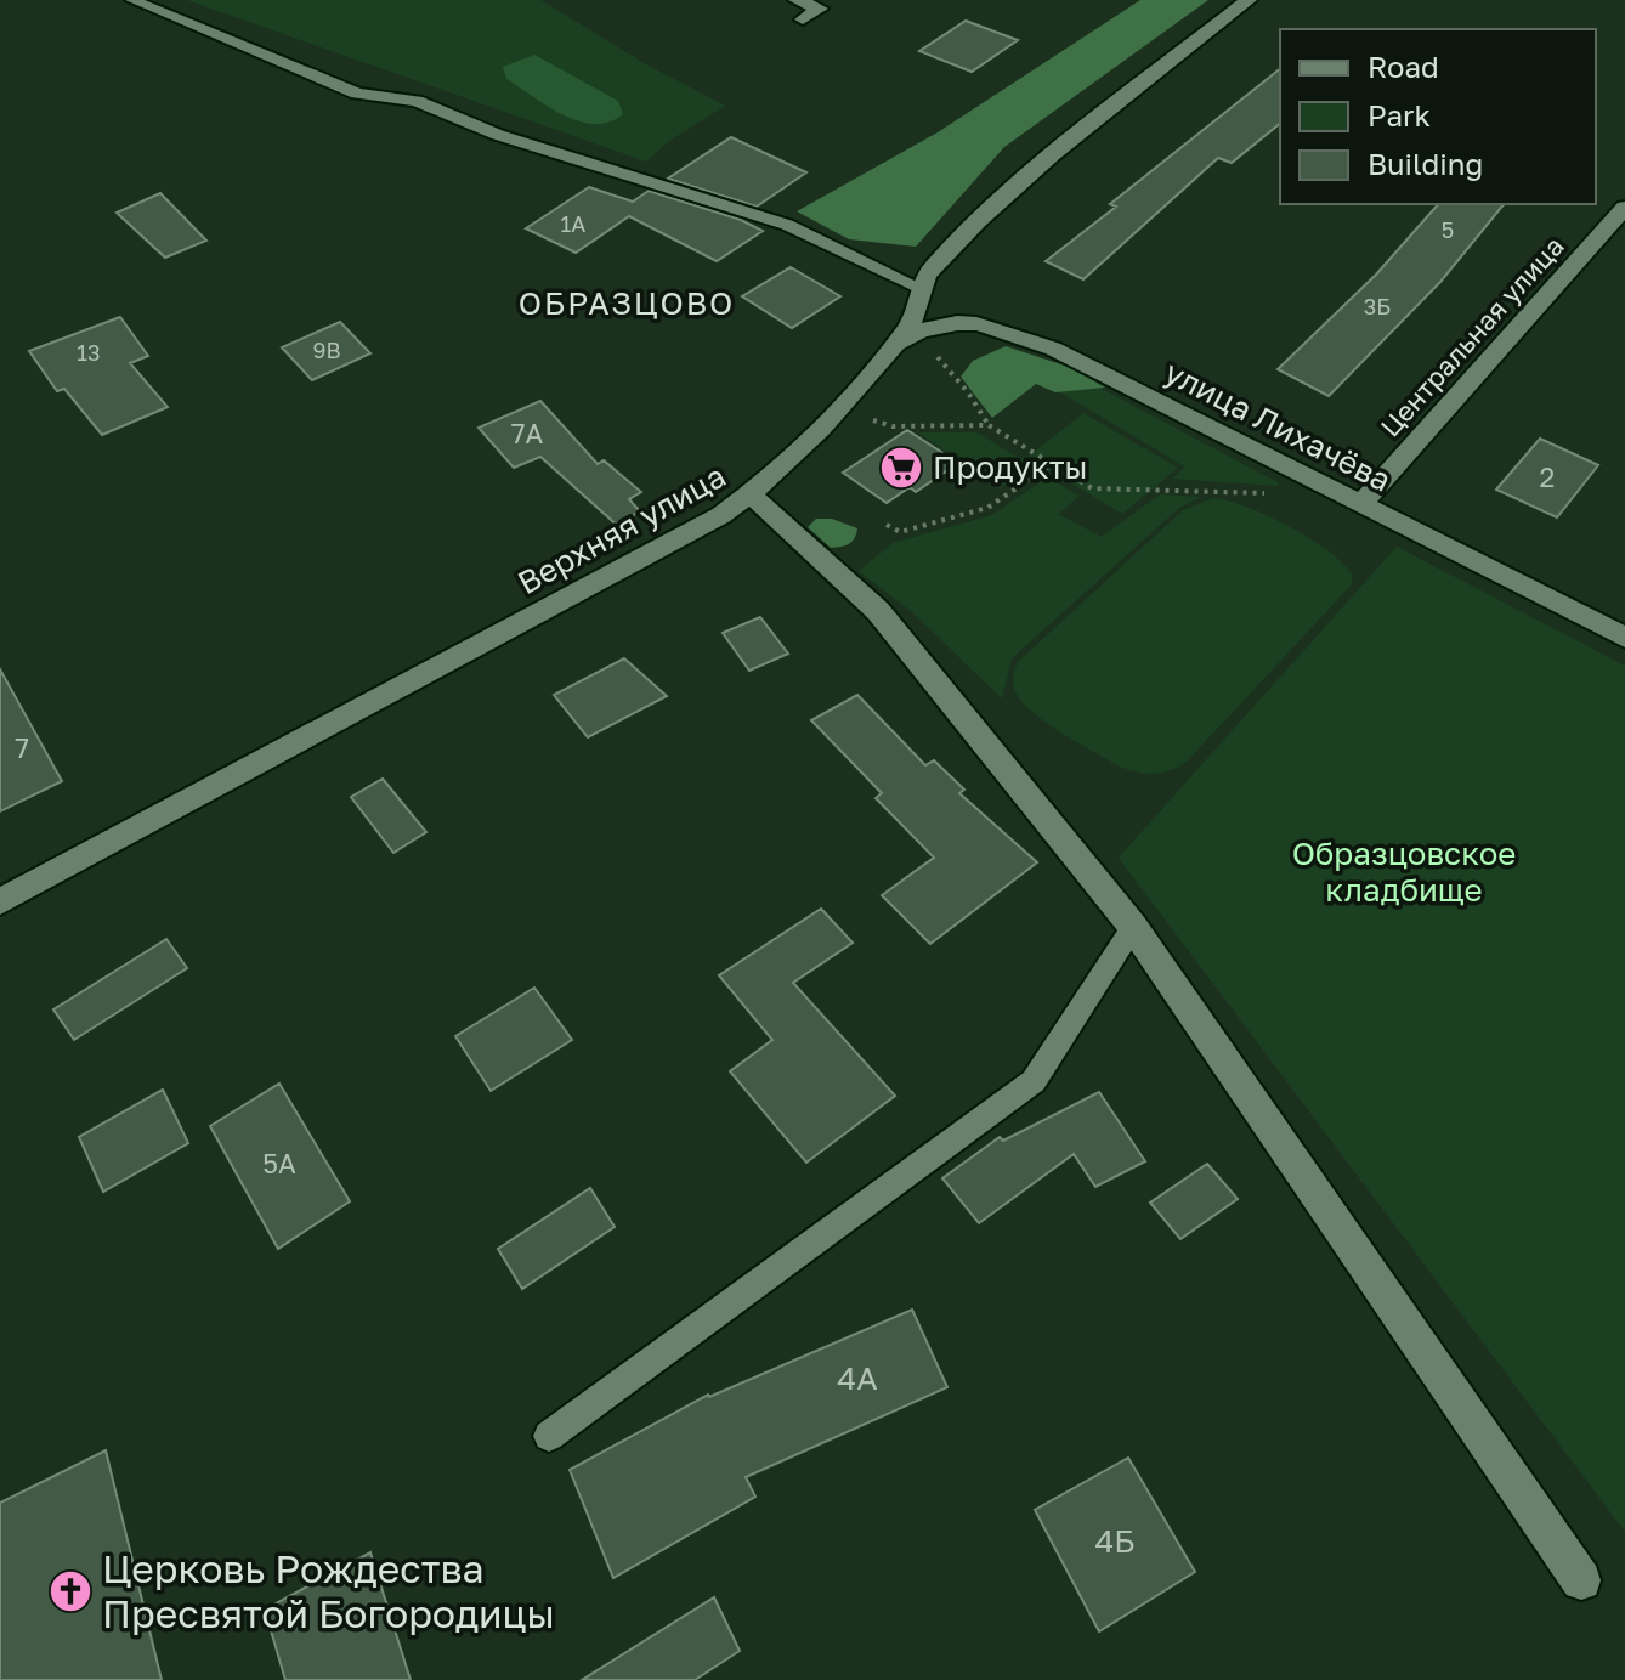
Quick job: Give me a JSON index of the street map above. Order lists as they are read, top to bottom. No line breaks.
{"streets":{"street":["Центральная улица","улица Лихачёва","Верхняя улица"]},"crossings":[["Центральная улица","улица Лихачёва"],["улица Лихачёва","Верхняя улица"]],"districts":["ОБРАЗЦОВО"],"parks":["Образцовское кладбище"],"places":{"supermarket":["Продукты"],"church":["Церковь Рождества Пресвятой Богородицы"]},"house_numbers":["1А","5","3Б","9В","13","7А","2","7","5А","4А","4Б"],"legend":["Road","Park","Building"]}
